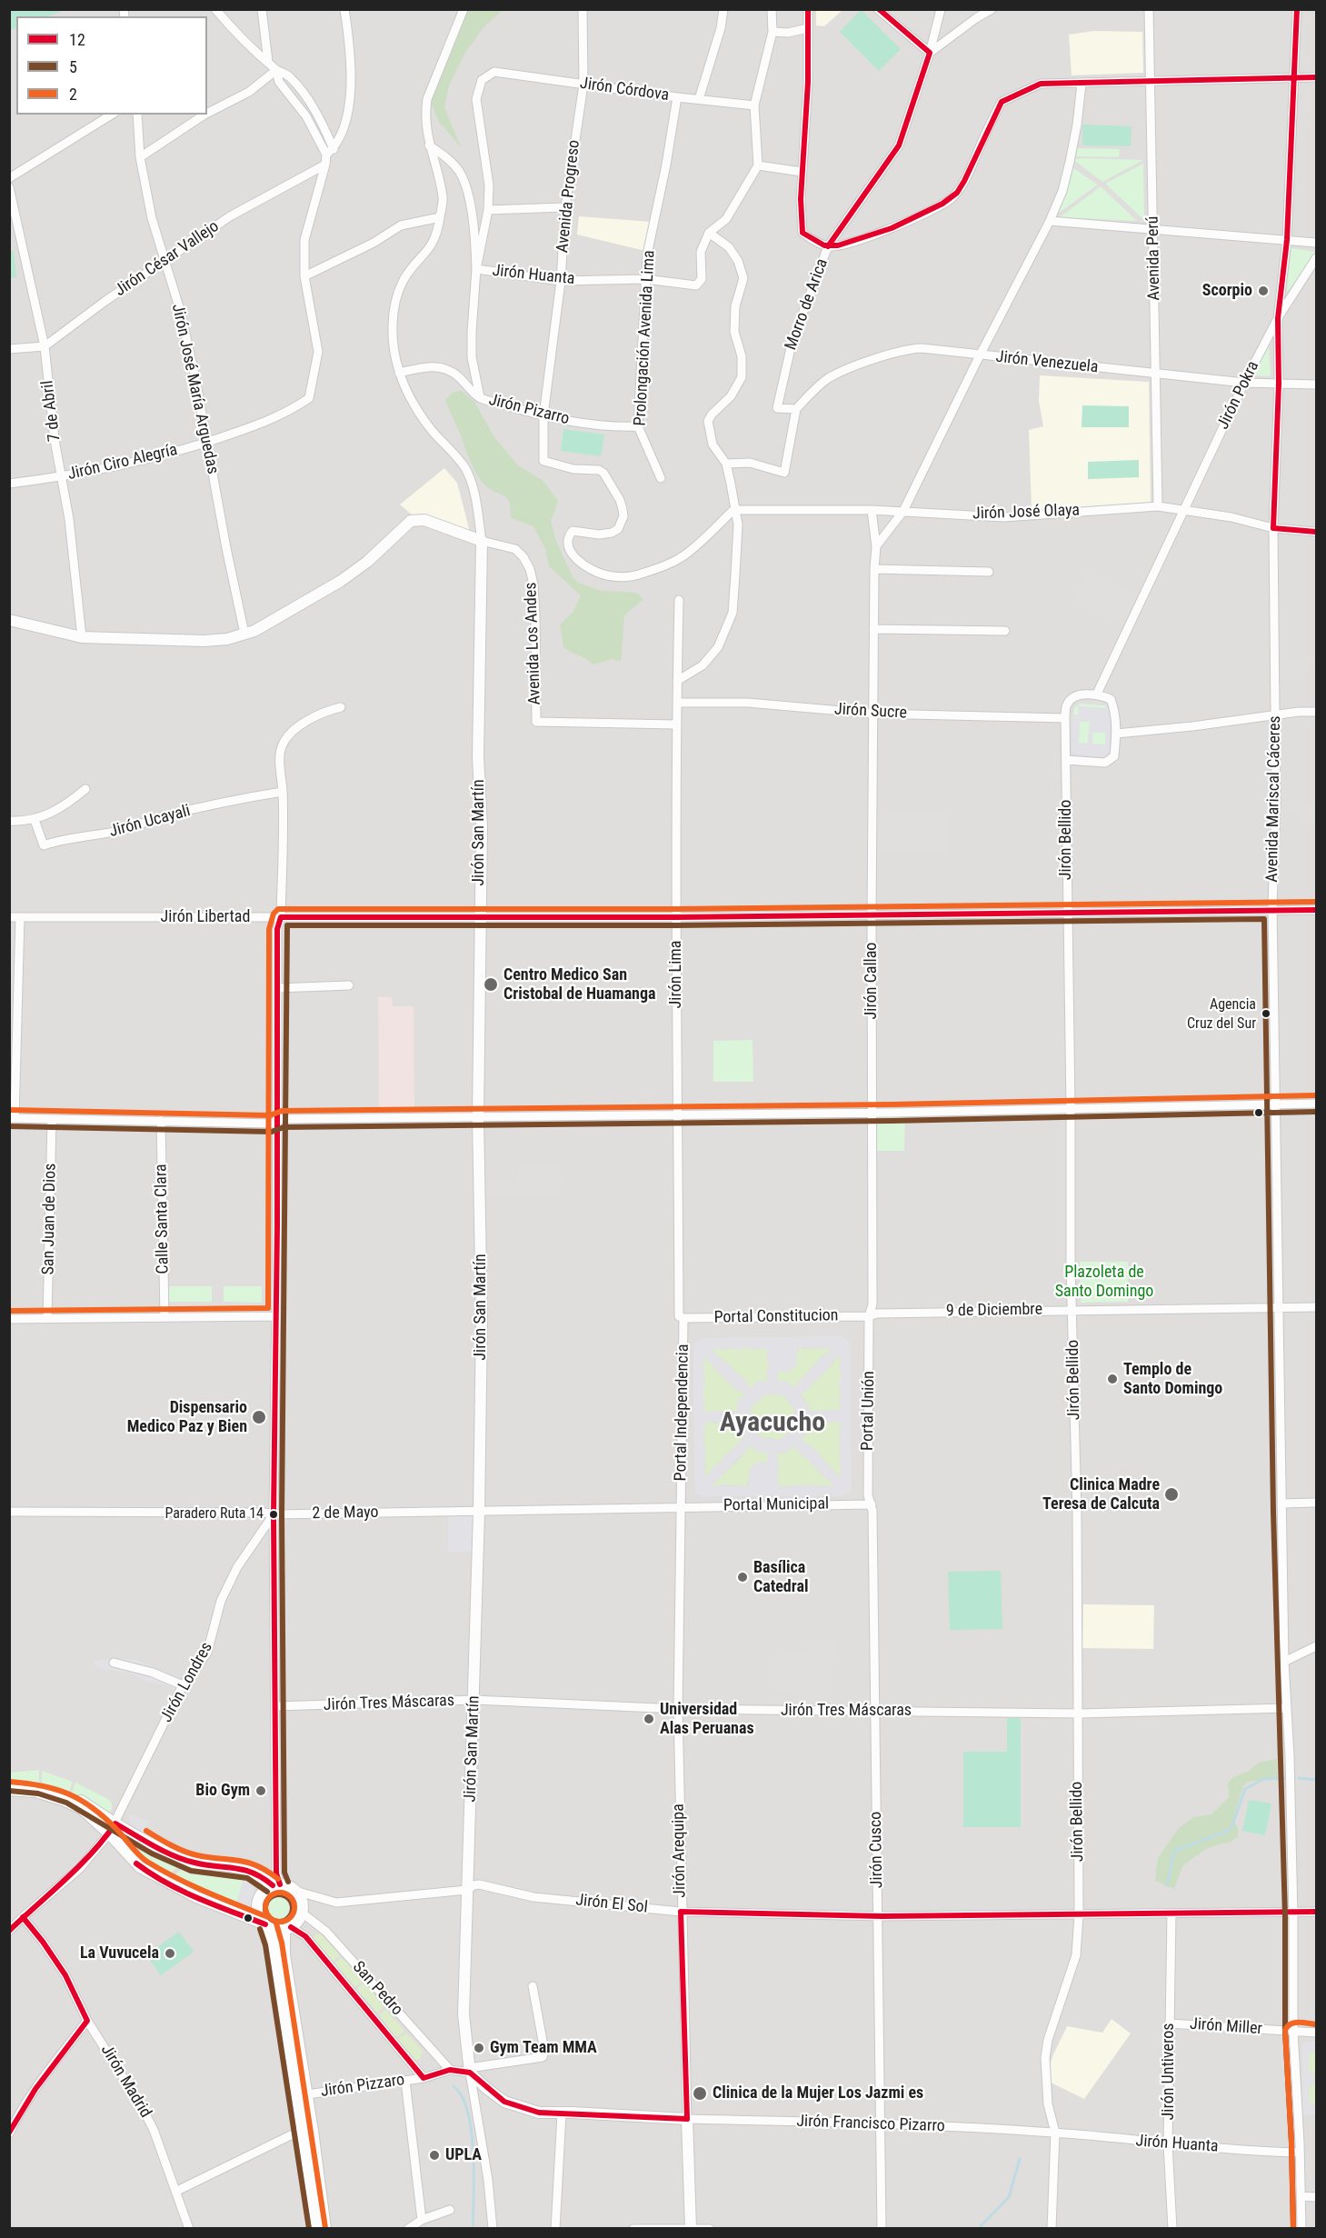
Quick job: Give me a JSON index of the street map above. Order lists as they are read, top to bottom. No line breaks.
{"streets":{"street":["Jirón Córdova","Avenida Progreso","Avenida Perú","Jirón César Vallejo","Jirón Huanta","Morro de Arica","Prolongación Avenida Lima","Jirón Venezuela","Jirón José María Arguedas","Jirón Pokra","Jirón Pizarro","7 de Abril","Jirón Ciro Alegría","Jirón José Olaya","Avenida Los Andes","Jirón Sucre","Avenida Mariscal Cáceres","Jirón Ucayali","Jirón San Martín","Jirón Bellido","Jirón Libertad","Jirón Lima","Jirón Callao","San Juan de Dios","Calle Santa Clara","9 de Diciembre","Portal Constitucion","Portal Unión","Portal Independencia","Portal Municipal","2 de Mayo","Jirón Londres","Jirón Tres Máscaras","Jirón Cusco","Jirón Arequipa","Jirón El Sol","San Pedro","Jirón Miller","Jirón Untiveros","Jirón Madrid","Jirón Pizzaro","Jirón Francisco Pizarro"]},"crossings":[["Jirón Córdova","Avenida Progreso"],["Jirón Córdova","Prolongación Avenida Lima"],["Avenida Progreso","Jirón Huanta"],["Avenida Progreso","Jirón Pizarro"],["Avenida Progreso","Jirón José Olaya"],["Avenida Perú","Jirón Venezuela"],["Avenida Perú","Jirón José Olaya"],["Jirón César Vallejo","Jirón José María Arguedas"],["Jirón César Vallejo","7 de Abril"],["Jirón Huanta","Prolongación Avenida Lima"],["Jirón Huanta","Avenida Mariscal Cáceres"],["Jirón Huanta","Jirón Bellido"],["Jirón Huanta","Jirón Untiveros"],["Jirón Huanta","Jirón Francisco Pizarro"],["Morro de Arica","Jirón Venezuela"],["Prolongación Avenida Lima","Jirón Pizarro"],["Jirón Venezuela","Jirón Pokra"],["Jirón Venezuela","Avenida Mariscal Cáceres"],["Jirón José María Arguedas","Jirón Ciro Alegría"],["Jirón José María Arguedas","Avenida Los Andes"],["Jirón Pokra","Jirón José Olaya"],["Jirón Pokra","Jirón Sucre"],["Jirón Pokra","Avenida Mariscal Cáceres"],["Jirón Pokra","Jirón Bellido"],["7 de Abril","Jirón Ciro Alegría"],["Jirón José Olaya","Avenida Mariscal Cáceres"],["Jirón José Olaya","Jirón Callao"],["Avenida Los Andes","Jirón San Martín"],["Avenida Los Andes","Jirón Lima"],["Jirón Sucre","Jirón Bellido"],["Jirón Sucre","Jirón Lima"],["Jirón Sucre","Jirón Callao"],["Avenida Mariscal Cáceres","Jirón Libertad"],["Avenida Mariscal Cáceres","9 de Diciembre"],["Avenida Mariscal Cáceres","Jirón Tres Máscaras"],["Avenida Mariscal Cáceres","Jirón El Sol"],["Avenida Mariscal Cáceres","Jirón Miller"],["Jirón San Martín","Jirón Libertad"],["Jirón San Martín","2 de Mayo"],["Jirón San Martín","Jirón Tres Máscaras"],["Jirón San Martín","Jirón El Sol"],["Jirón Bellido","Jirón Libertad"],["Jirón Bellido","9 de Diciembre"],["Jirón Bellido","Jirón Tres Máscaras"],["Jirón Bellido","Jirón El Sol"],["Jirón Bellido","Jirón Francisco Pizarro"],["Jirón Libertad","Jirón Lima"],["Jirón Libertad","Jirón Callao"],["Jirón Lima","Portal Constitucion"],["Jirón Lima","Portal Independencia"],["Jirón Callao","9 de Diciembre"],["Jirón Callao","Portal Constitucion"],["Jirón Callao","Portal Unión"],["9 de Diciembre","Portal Constitucion"],["9 de Diciembre","Portal Unión"],["Portal Constitucion","Portal Unión"],["Portal Constitucion","Portal Independencia"],["Portal Unión","Portal Municipal"],["Portal Unión","Jirón Cusco"],["Portal Independencia","Portal Municipal"],["Portal Independencia","2 de Mayo"],["Portal Independencia","Jirón Arequipa"],["Portal Municipal","2 de Mayo"],["Portal Municipal","Jirón Cusco"],["Portal Municipal","Jirón Arequipa"],["2 de Mayo","Jirón Londres"],["2 de Mayo","Jirón Arequipa"],["Jirón Londres","Jirón Madrid"],["Jirón Tres Máscaras","Jirón Cusco"],["Jirón Tres Máscaras","Jirón Arequipa"],["Jirón Cusco","Jirón El Sol"],["Jirón Cusco","Jirón Francisco Pizarro"],["Jirón Arequipa","Jirón El Sol"],["Jirón Arequipa","Jirón Francisco Pizarro"],["Jirón El Sol","San Pedro"],["Jirón El Sol","Jirón Untiveros"],["San Pedro","Jirón Pizzaro"],["Jirón Miller","Jirón Untiveros"]],"districts":["Ayacucho"],"parks":["Plazoleta de Santo Domingo"],"places":["Scorpio","Centro Medico San Cristobal de Huamanga","Agencia Cruz del Sur","Templo de Santo Domingo","Dispensario Medico Paz y Bien","Clinica Madre Teresa de Calcuta","Paradero Ruta 14","Basílica Catedral","Universidad Alas Peruanas","Bio Gym","La Vuvucela","Gym Team MMA","Clinica de la Mujer Los Jazmi es","UPLA"],"lines":["transit line 12","transit line 2","transit line 5"],"legend":["12","5","2"]}
